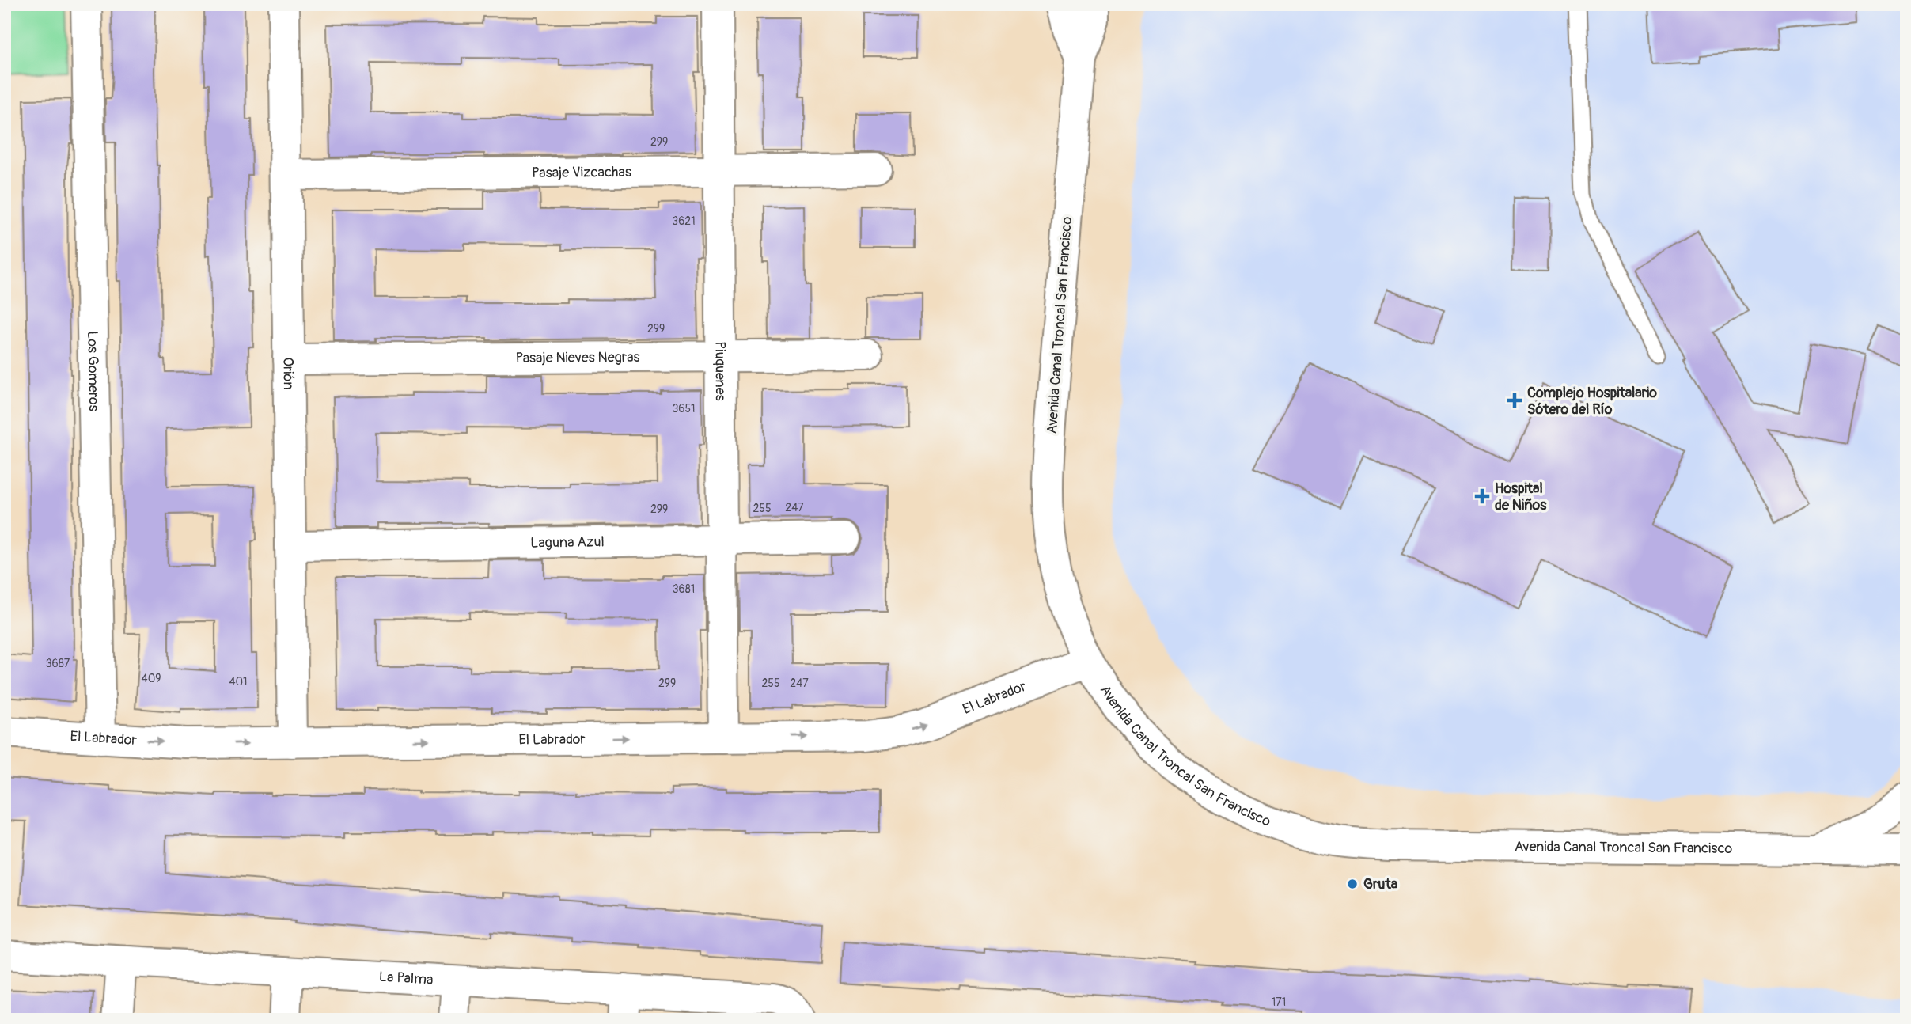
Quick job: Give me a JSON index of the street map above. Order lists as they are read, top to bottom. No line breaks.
{"streets":{"street":["Pasaje Vizcachas","Avenida Canal Troncal San Francisco","Pasaje Nieves Negras","Los Gomeros","Piuquenes","Orión","Laguna Azul","El Labrador","La Palma"]},"crossings":[["Pasaje Vizcachas","Piuquenes"],["Pasaje Vizcachas","Orión"],["Avenida Canal Troncal San Francisco","El Labrador"],["Pasaje Nieves Negras","Piuquenes"],["Pasaje Nieves Negras","Orión"],["Los Gomeros","El Labrador"],["Piuquenes","Laguna Azul"],["Piuquenes","El Labrador"],["Orión","Laguna Azul"],["Orión","El Labrador"]],"one_way":["El Labrador"],"places":{"health":["Complejo Hospitalario Sótero del Río","Hospital de Niños"],"other":["Gruta"]},"house_numbers":["299","3621","299","3651","247","255","299","3681","3687","409","401","299","255","247","171"]}
